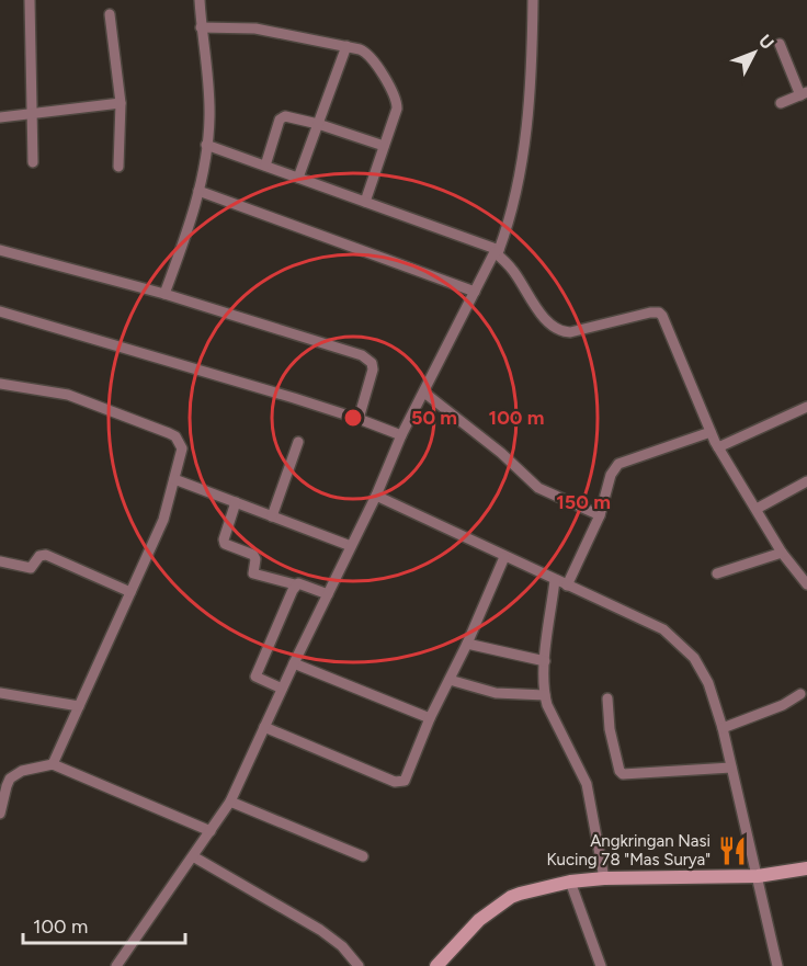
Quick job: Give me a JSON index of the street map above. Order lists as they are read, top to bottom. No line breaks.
{"places":{"restaurant":["Angkringan Nasi Kucing 78 \"Mas Surya\""]},"scale_bar":"100 m","north":"top right","rings":["50 m","100 m","150 m"]}
